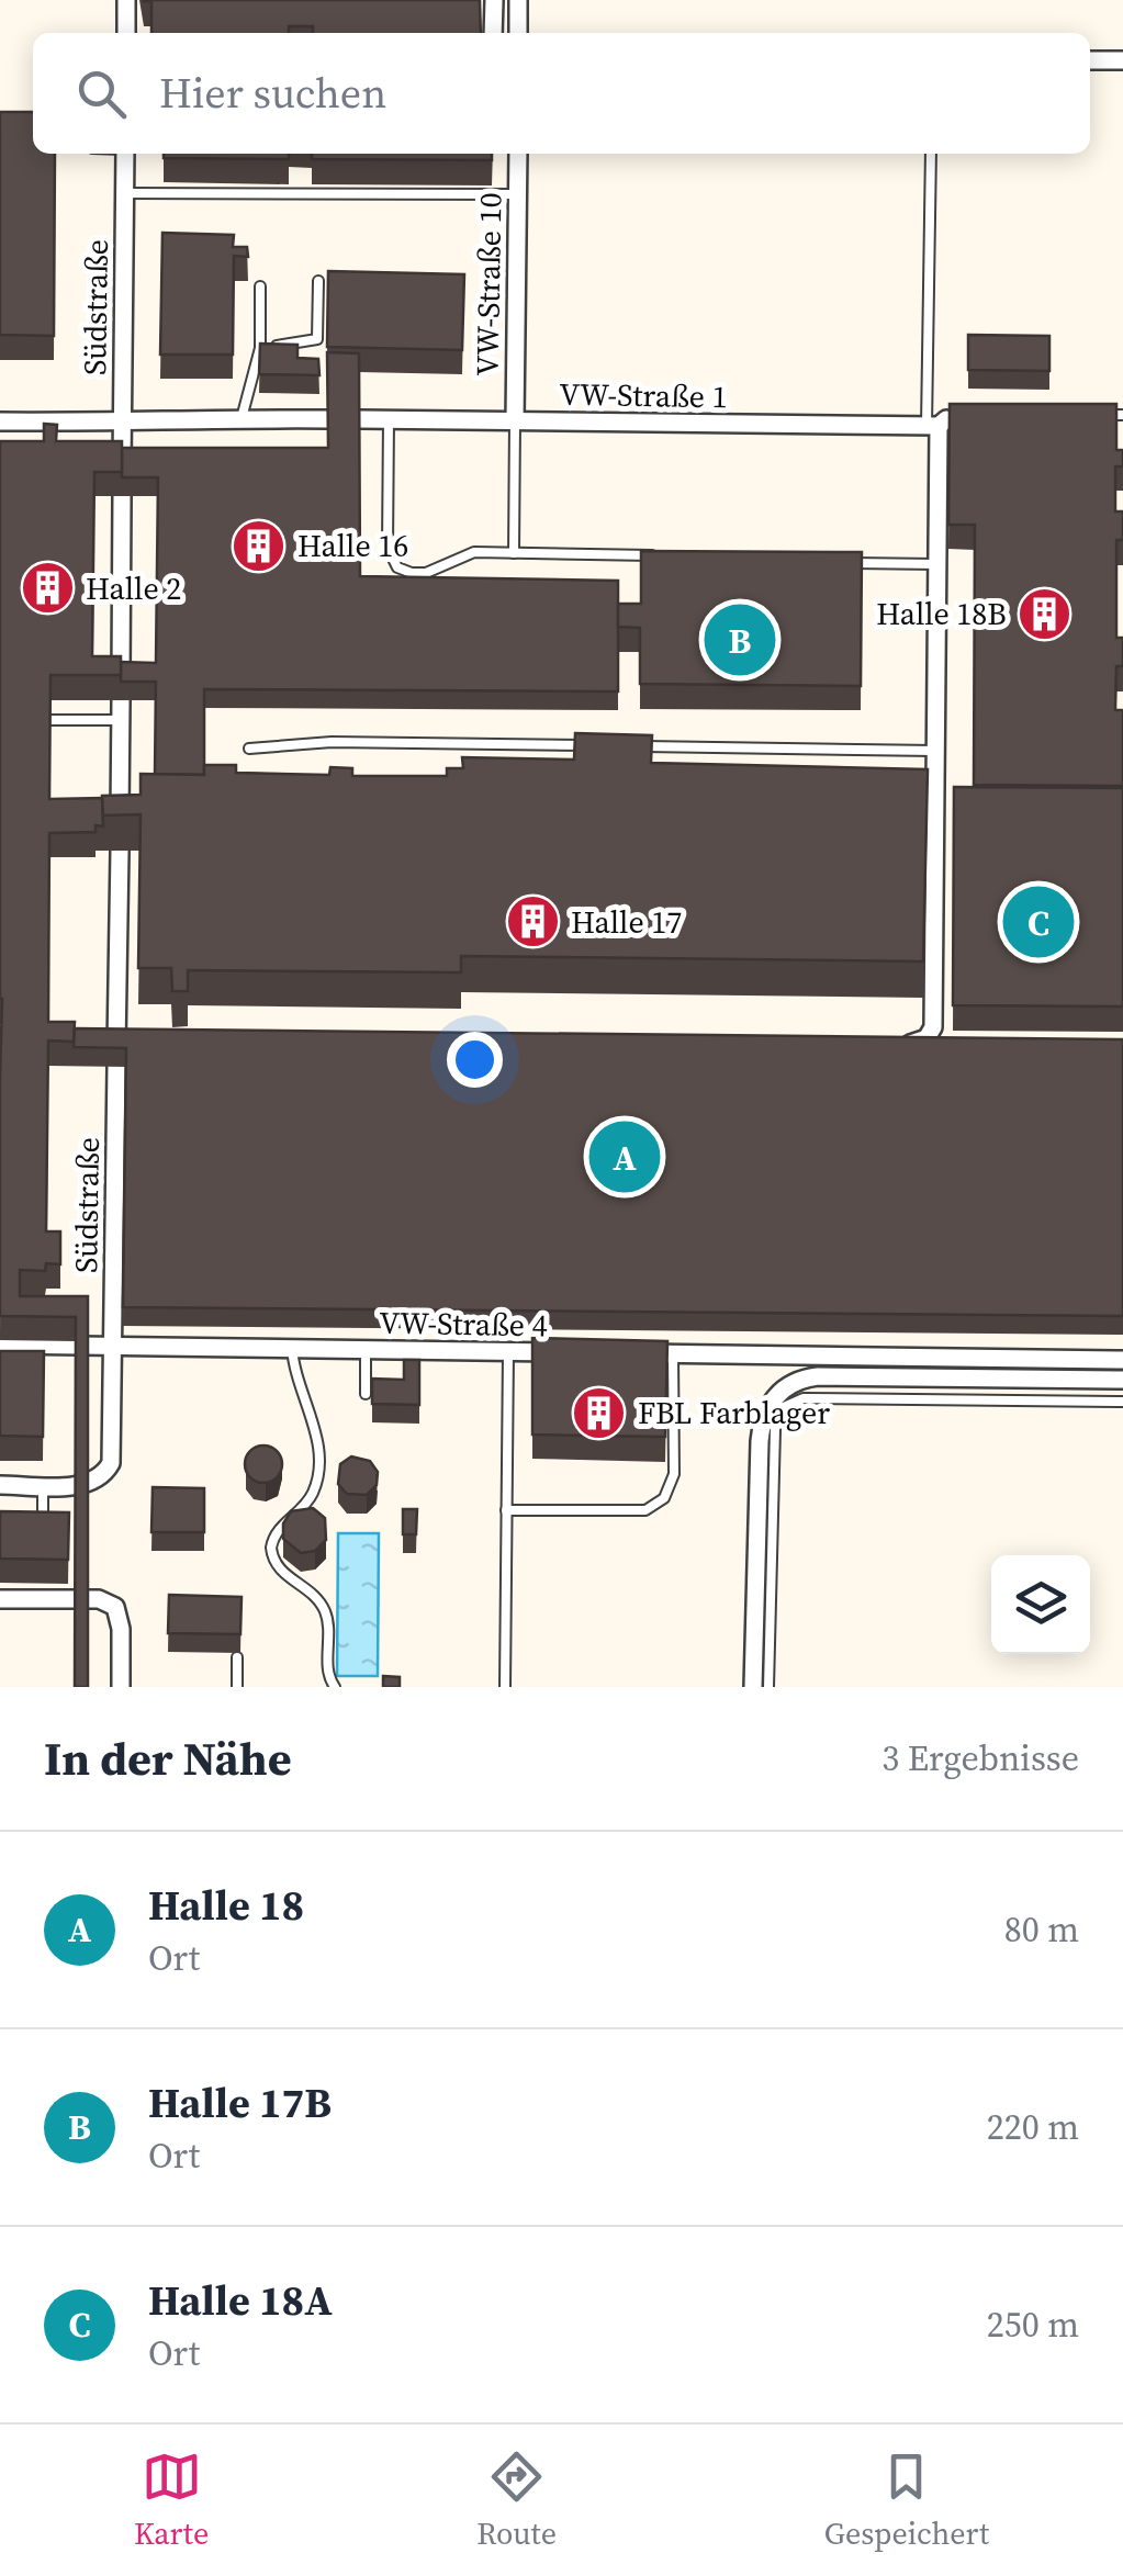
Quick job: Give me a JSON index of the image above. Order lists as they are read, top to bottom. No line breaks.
{"streets":{"street":["VW-Straße 10","Südstraße","VW-Straße 1","VW-Straße 4"]},"crossings":[["VW-Straße 10","VW-Straße 1"],["Südstraße","VW-Straße 4"]],"places":{"building":["Halle 16","Halle 2","Halle 18B","Halle 17","FBL Farblager"]},"page":{"search":"Hier suchen","pins":["B","C","A"],"heading":["In der Nähe","3 Ergebnisse"],"list":[{"mark":"A","name":"Halle 18","note":"Ort","value":"80 m"},{"mark":"B","name":"Halle 17B","note":"Ort","value":"220 m"},{"mark":"C","name":"Halle 18A","note":"Ort","value":"250 m"}],"nav":["Karte","Route","Gespeichert"]}}
